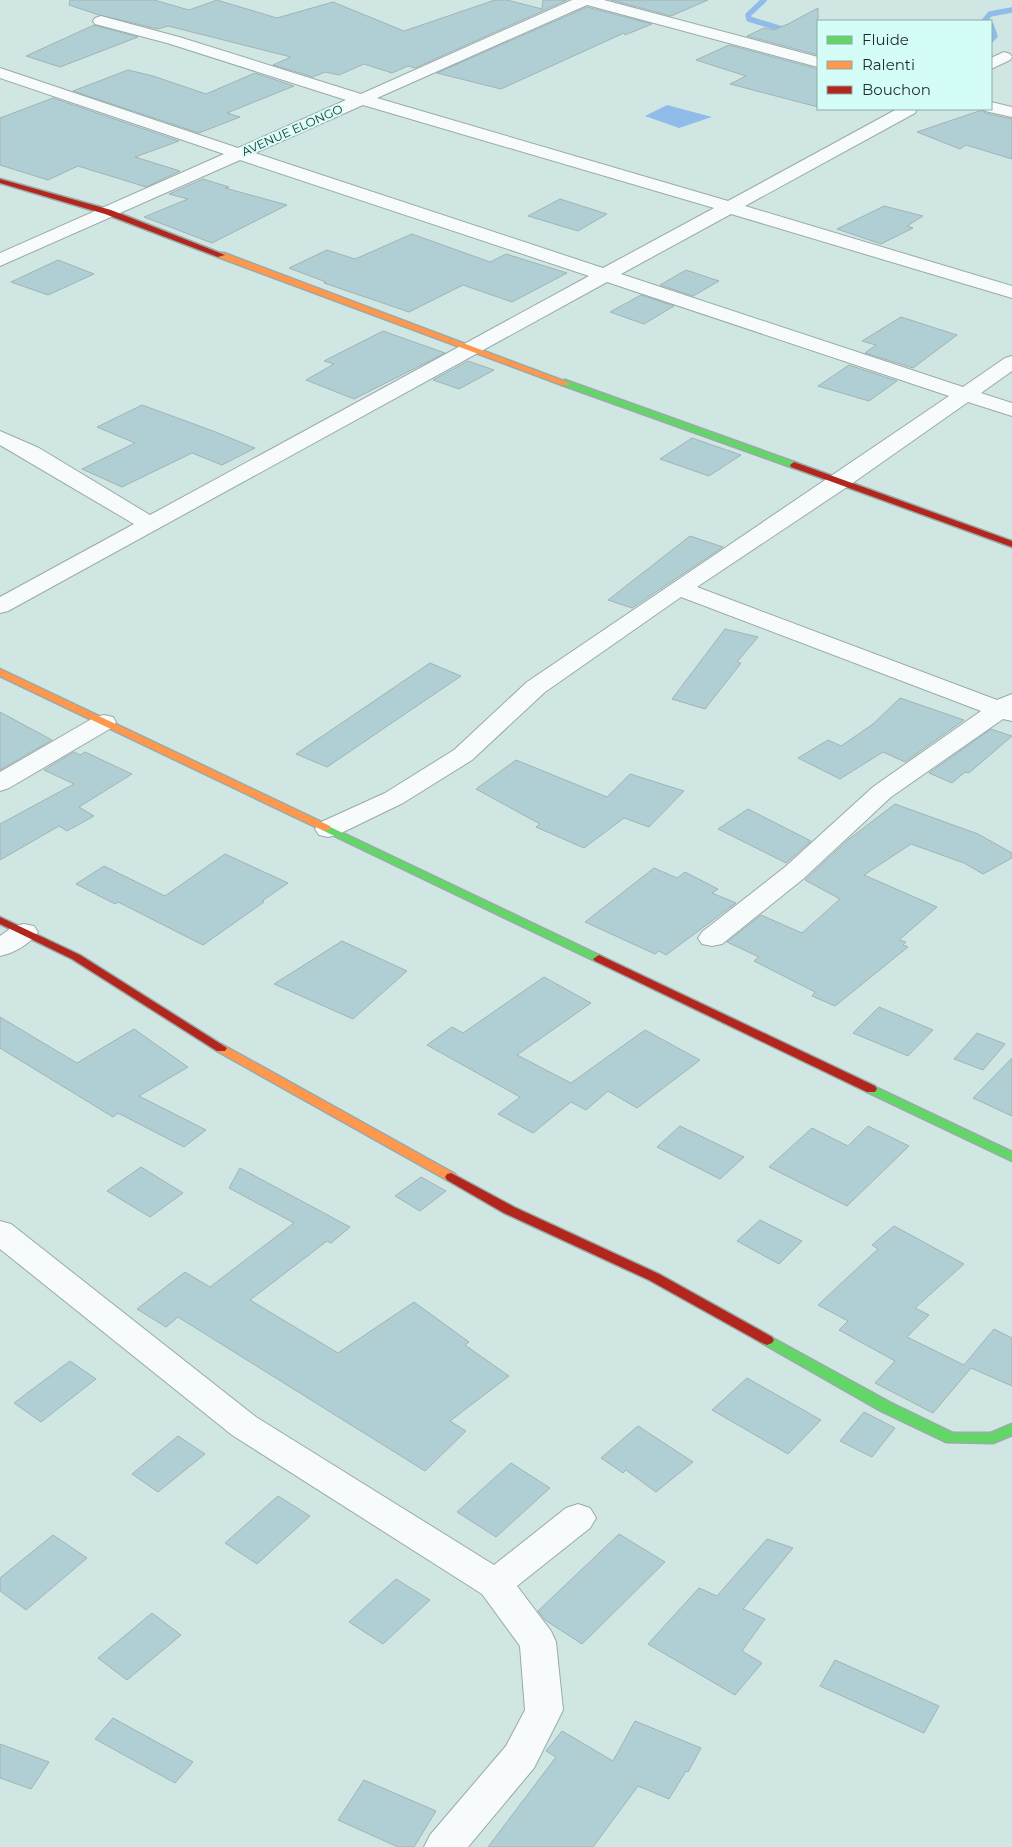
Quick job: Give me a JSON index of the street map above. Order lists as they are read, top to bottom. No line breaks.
{"streets":{"street":["AVENUE ELONGO"]},"legend":["Fluide","Ralenti","Bouchon"]}
